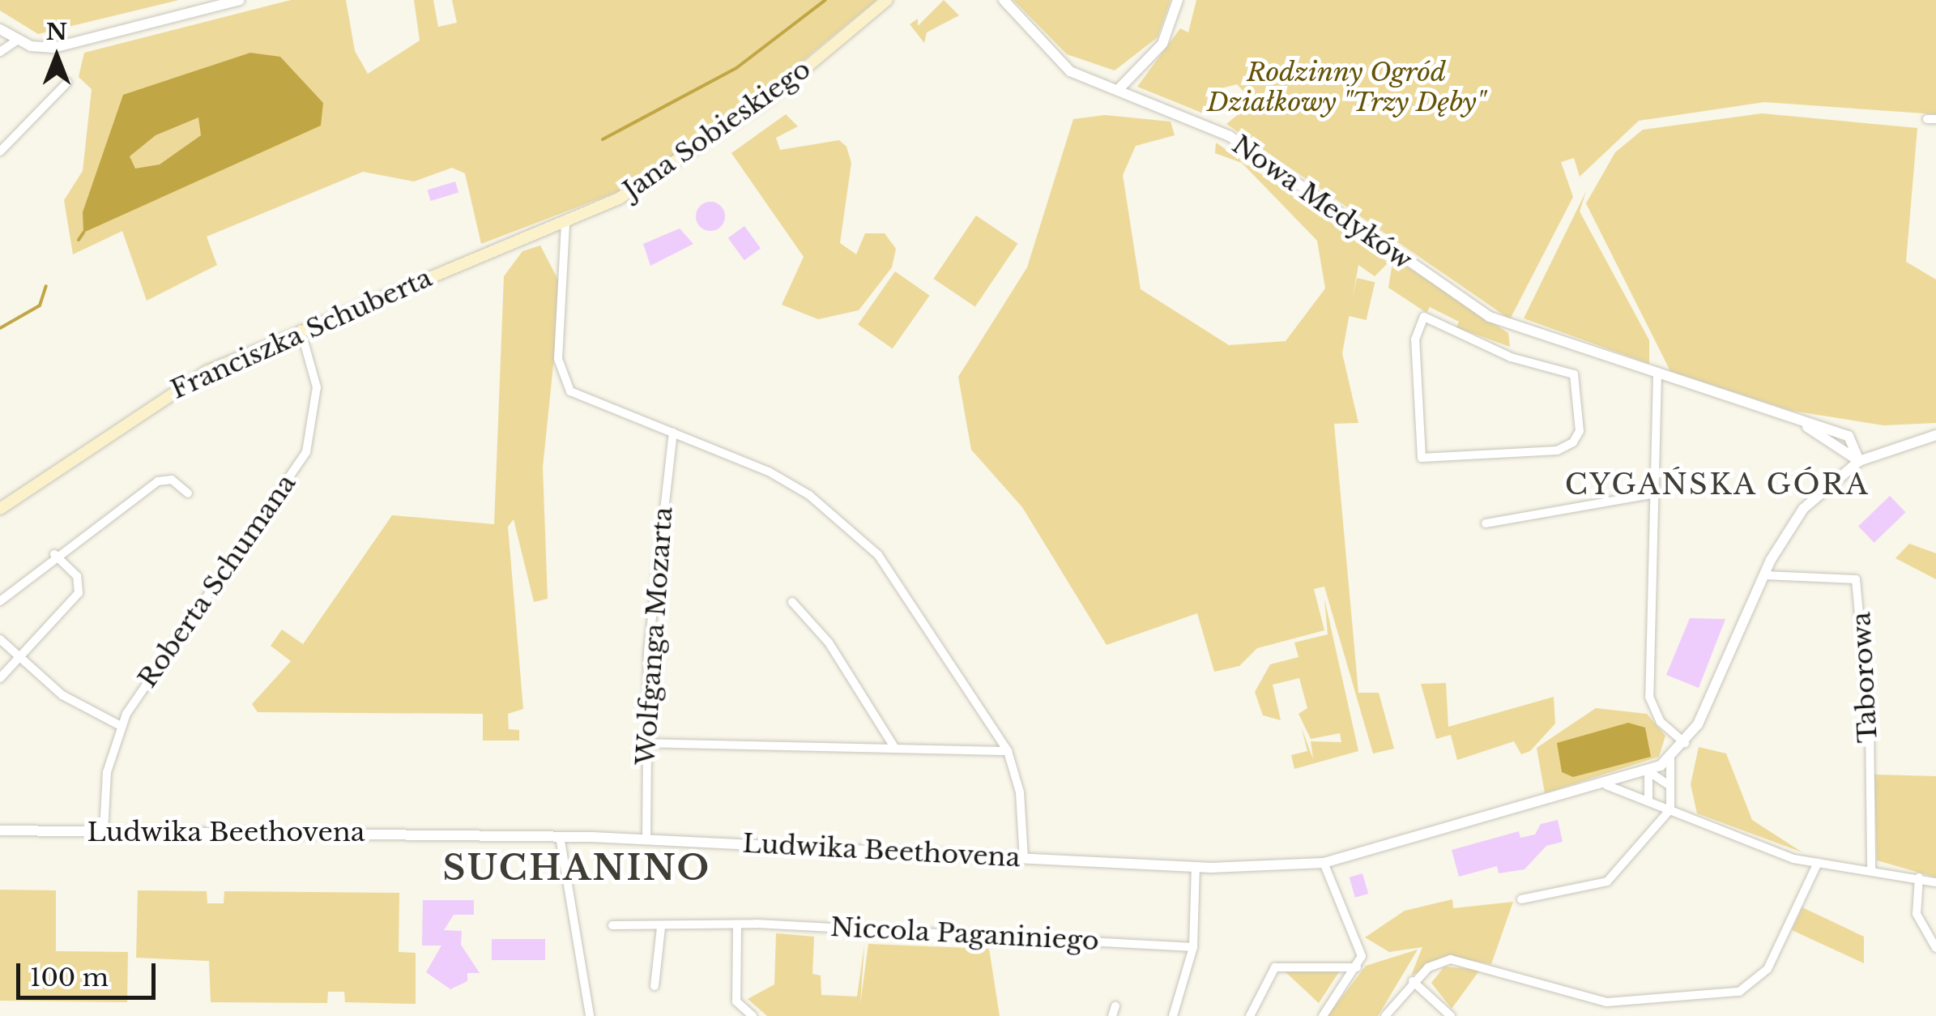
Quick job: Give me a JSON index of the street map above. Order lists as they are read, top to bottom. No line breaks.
{"streets":{"main road":["Jana Sobieskiego","Franciszka Schuberta"],"street":["Nowa Medyków","Roberta Schumana","Wolfganga Mozarta","Taborowa","Ludwika Beethovena","Niccola Paganiniego"]},"crossings":[["Jana Sobieskiego","Franciszka Schuberta"],["Franciszka Schuberta","Roberta Schumana"],["Roberta Schumana","Ludwika Beethovena"],["Wolfganga Mozarta","Ludwika Beethovena"]],"districts":["CYGAŃSKA GÓRA","SUCHANINO"],"parks":["Rodzinny Ogród Działkowy \"Trzy Dęby\""],"scale_bar":"100 m","north":"top"}
